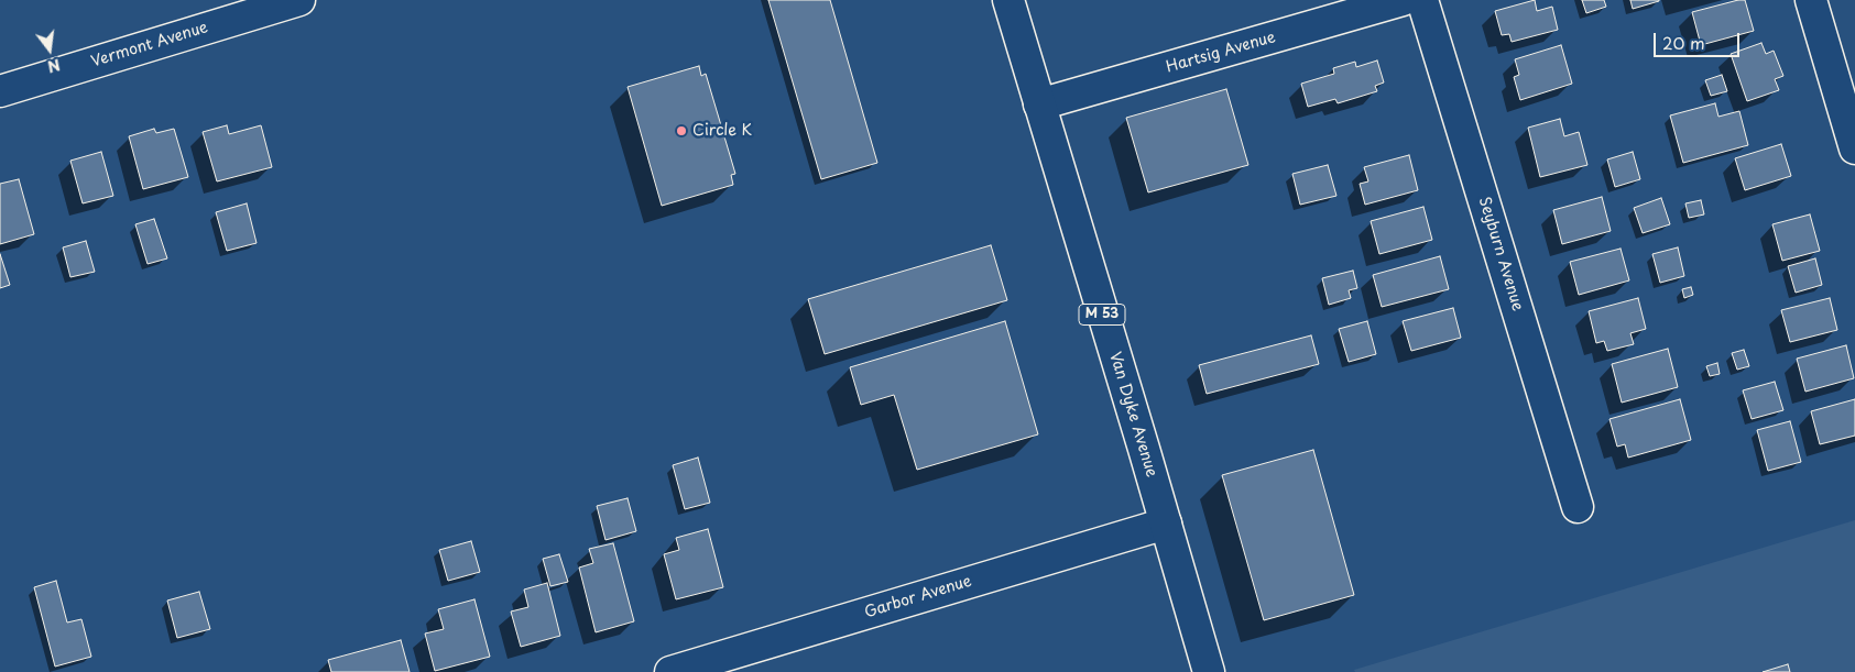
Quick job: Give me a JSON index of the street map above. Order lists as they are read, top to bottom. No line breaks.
{"streets":{"street":["Vermont Avenue","Hartsig Avenue","Seyburn Avenue","M 53","Van Dyke Avenue","Garbor Avenue"]},"crossings":[["Hartsig Avenue","Van Dyke Avenue"],["Van Dyke Avenue","Garbor Avenue"]],"places":["Circle K"],"scale_bar":"20 m","north":"bottom"}
